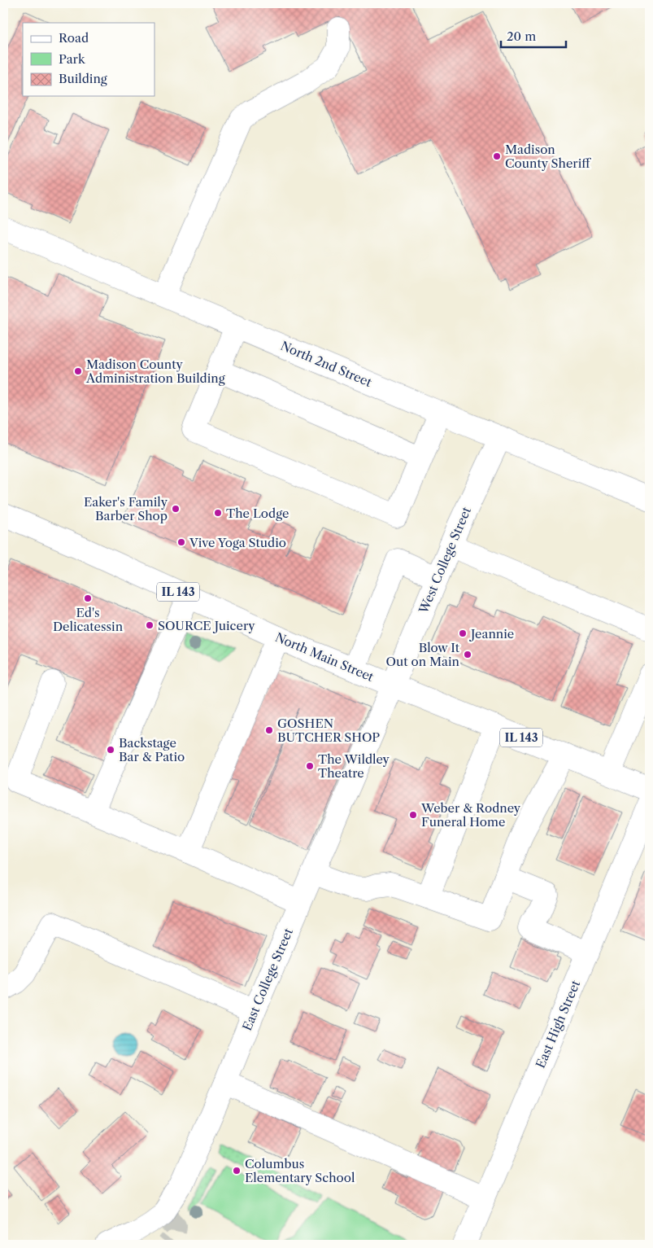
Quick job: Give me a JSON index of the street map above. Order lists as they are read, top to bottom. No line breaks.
{"streets":{"street":["North 2nd Street","West College Street","IL 143","North Main Street","East College Street","East High Street"]},"crossings":[["North 2nd Street","West College Street"],["West College Street","North Main Street"],["West College Street","East College Street"],["North Main Street","East College Street"]],"places":["Madison County Sheriff","Madison County Administration Building","Eaker's Family Barber Shop","The Lodge","Vive Yoga Studio","Ed's Delicatessin","SOURCE Juicery","Jeannie","Blow It Out on Main","GOSHEN BUTCHER SHOP","Backstage Bar & Patio","The Wildley Theatre","Weber & Rodney Funeral Home","Columbus Elementary School"],"legend":["Road","Park","Building"],"scale_bar":"20 m"}
